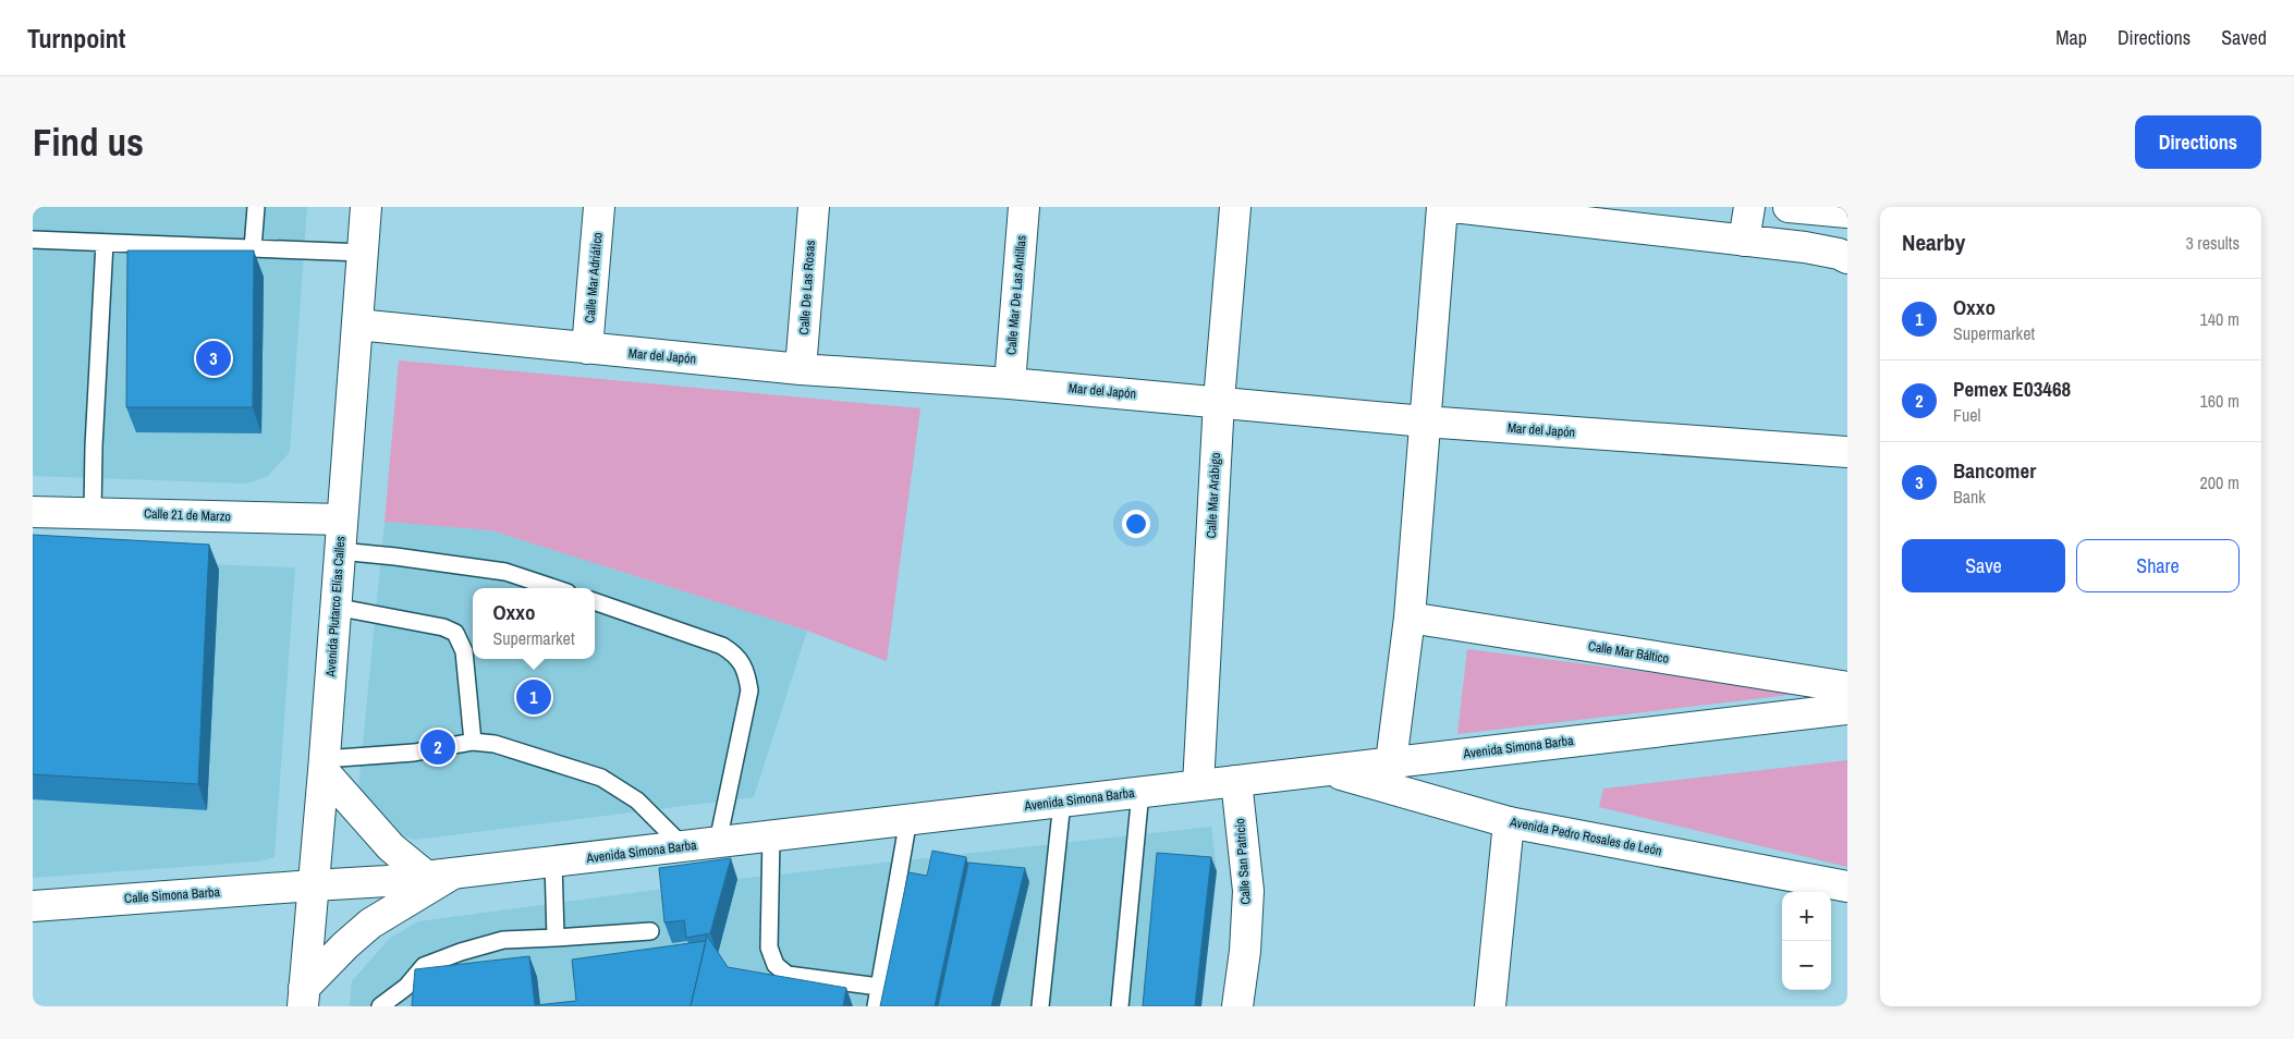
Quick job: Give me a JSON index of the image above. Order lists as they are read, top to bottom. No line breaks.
{"streets":{"street":["Calle Mar Adriático","Calle De Las Rosas","Calle Mar De Las Antillas","Mar del Japón","Calle Mar Arábigo","Calle 21 de Marzo","Avenida Plutarco Elías Calles","Calle Mar Báltico","Avenida Simona Barba","Avenida Pedro Rosales de León","Calle San Patricio","Calle Simona Barba"]},"crossings":[["Calle Mar Adriático","Mar del Japón"],["Calle De Las Rosas","Mar del Japón"],["Calle Mar De Las Antillas","Mar del Japón"],["Mar del Japón","Calle Mar Arábigo"],["Mar del Japón","Avenida Plutarco Elías Calles"],["Calle Mar Arábigo","Avenida Simona Barba"],["Calle 21 de Marzo","Avenida Plutarco Elías Calles"],["Avenida Plutarco Elías Calles","Avenida Simona Barba"],["Avenida Plutarco Elías Calles","Calle Simona Barba"],["Avenida Simona Barba","Avenida Pedro Rosales de León"],["Avenida Simona Barba","Calle San Patricio"],["Avenida Simona Barba","Calle Simona Barba"]],"page":{"header":"Turnpoint","nav":["Map","Directions","Saved"],"buttons":["Directions",["Save","Share"]],"title":"Find us","heading":["Nearby","3 results"],"list":[{"mark":"1","name":"Oxxo","note":"Supermarket","value":"140 m"},{"mark":"2","name":"Pemex E03468","note":"Fuel","value":"160 m"},{"mark":"3","name":"Bancomer","note":"Bank","value":"200 m"}],"pins":["3","1","2"],"popup":["Oxxo","Supermarket"],"map_buttons":["+","−"]}}
